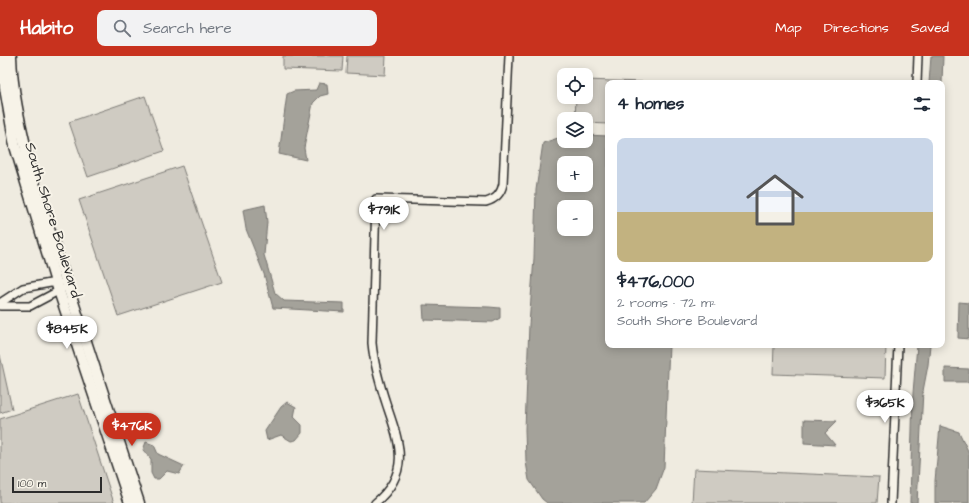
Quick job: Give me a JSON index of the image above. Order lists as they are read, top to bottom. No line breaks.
{"streets":{"street":["South Shore Boulevard"]},"scale_bar":"100 m","page":{"header":"Habito","search":"Search here","nav":["Map","Directions","Saved"],"map_buttons":["+","−"],"heading":"4 homes","list":[{"name":"$476,000","note":"2 rooms · 72 m² · South Shore Boulevard"}],"price":["$791K","$845K","$365K","$476K"],"scale":"100 m"}}
